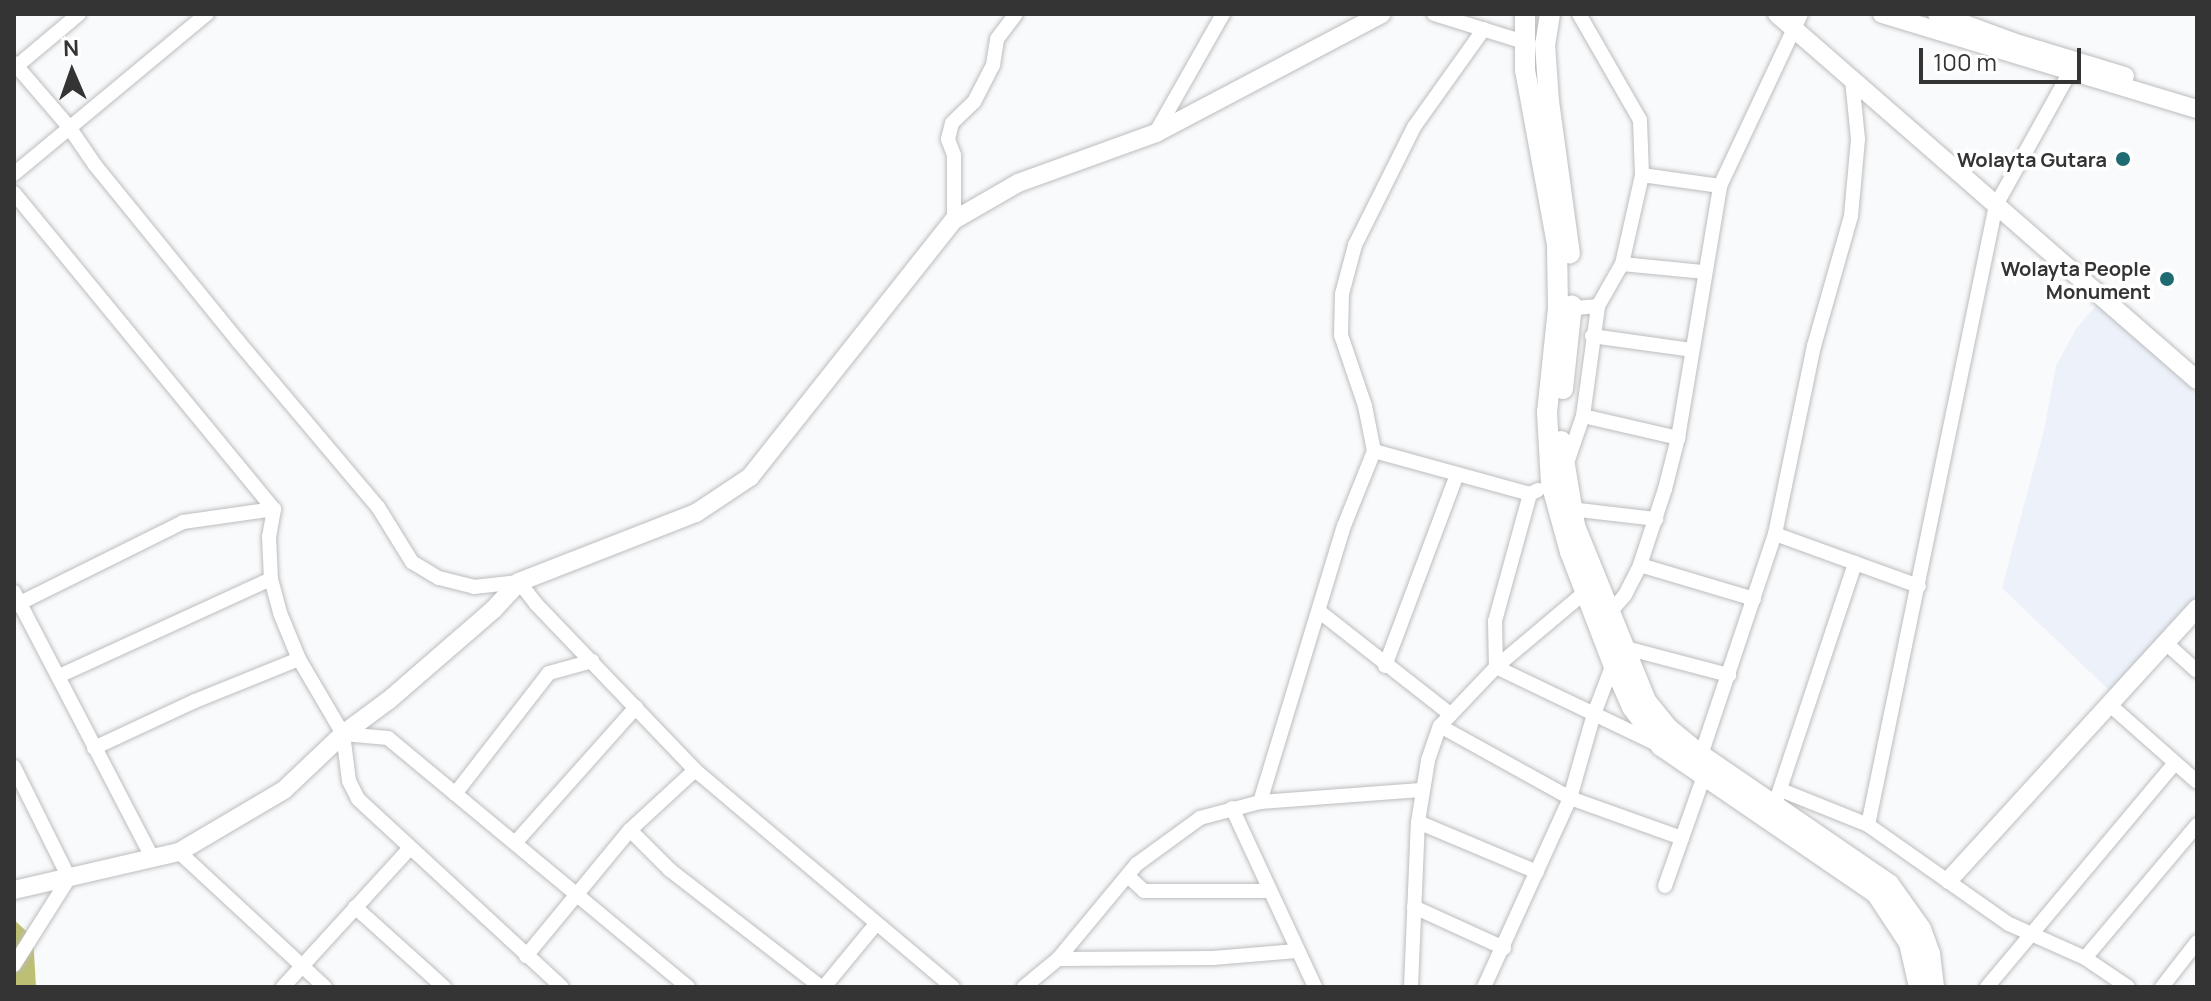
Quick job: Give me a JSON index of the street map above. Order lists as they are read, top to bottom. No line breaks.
{"places":["Wolayta Gutara","Wolayta People Monument"],"scale_bar":"100 m","north":"top"}
